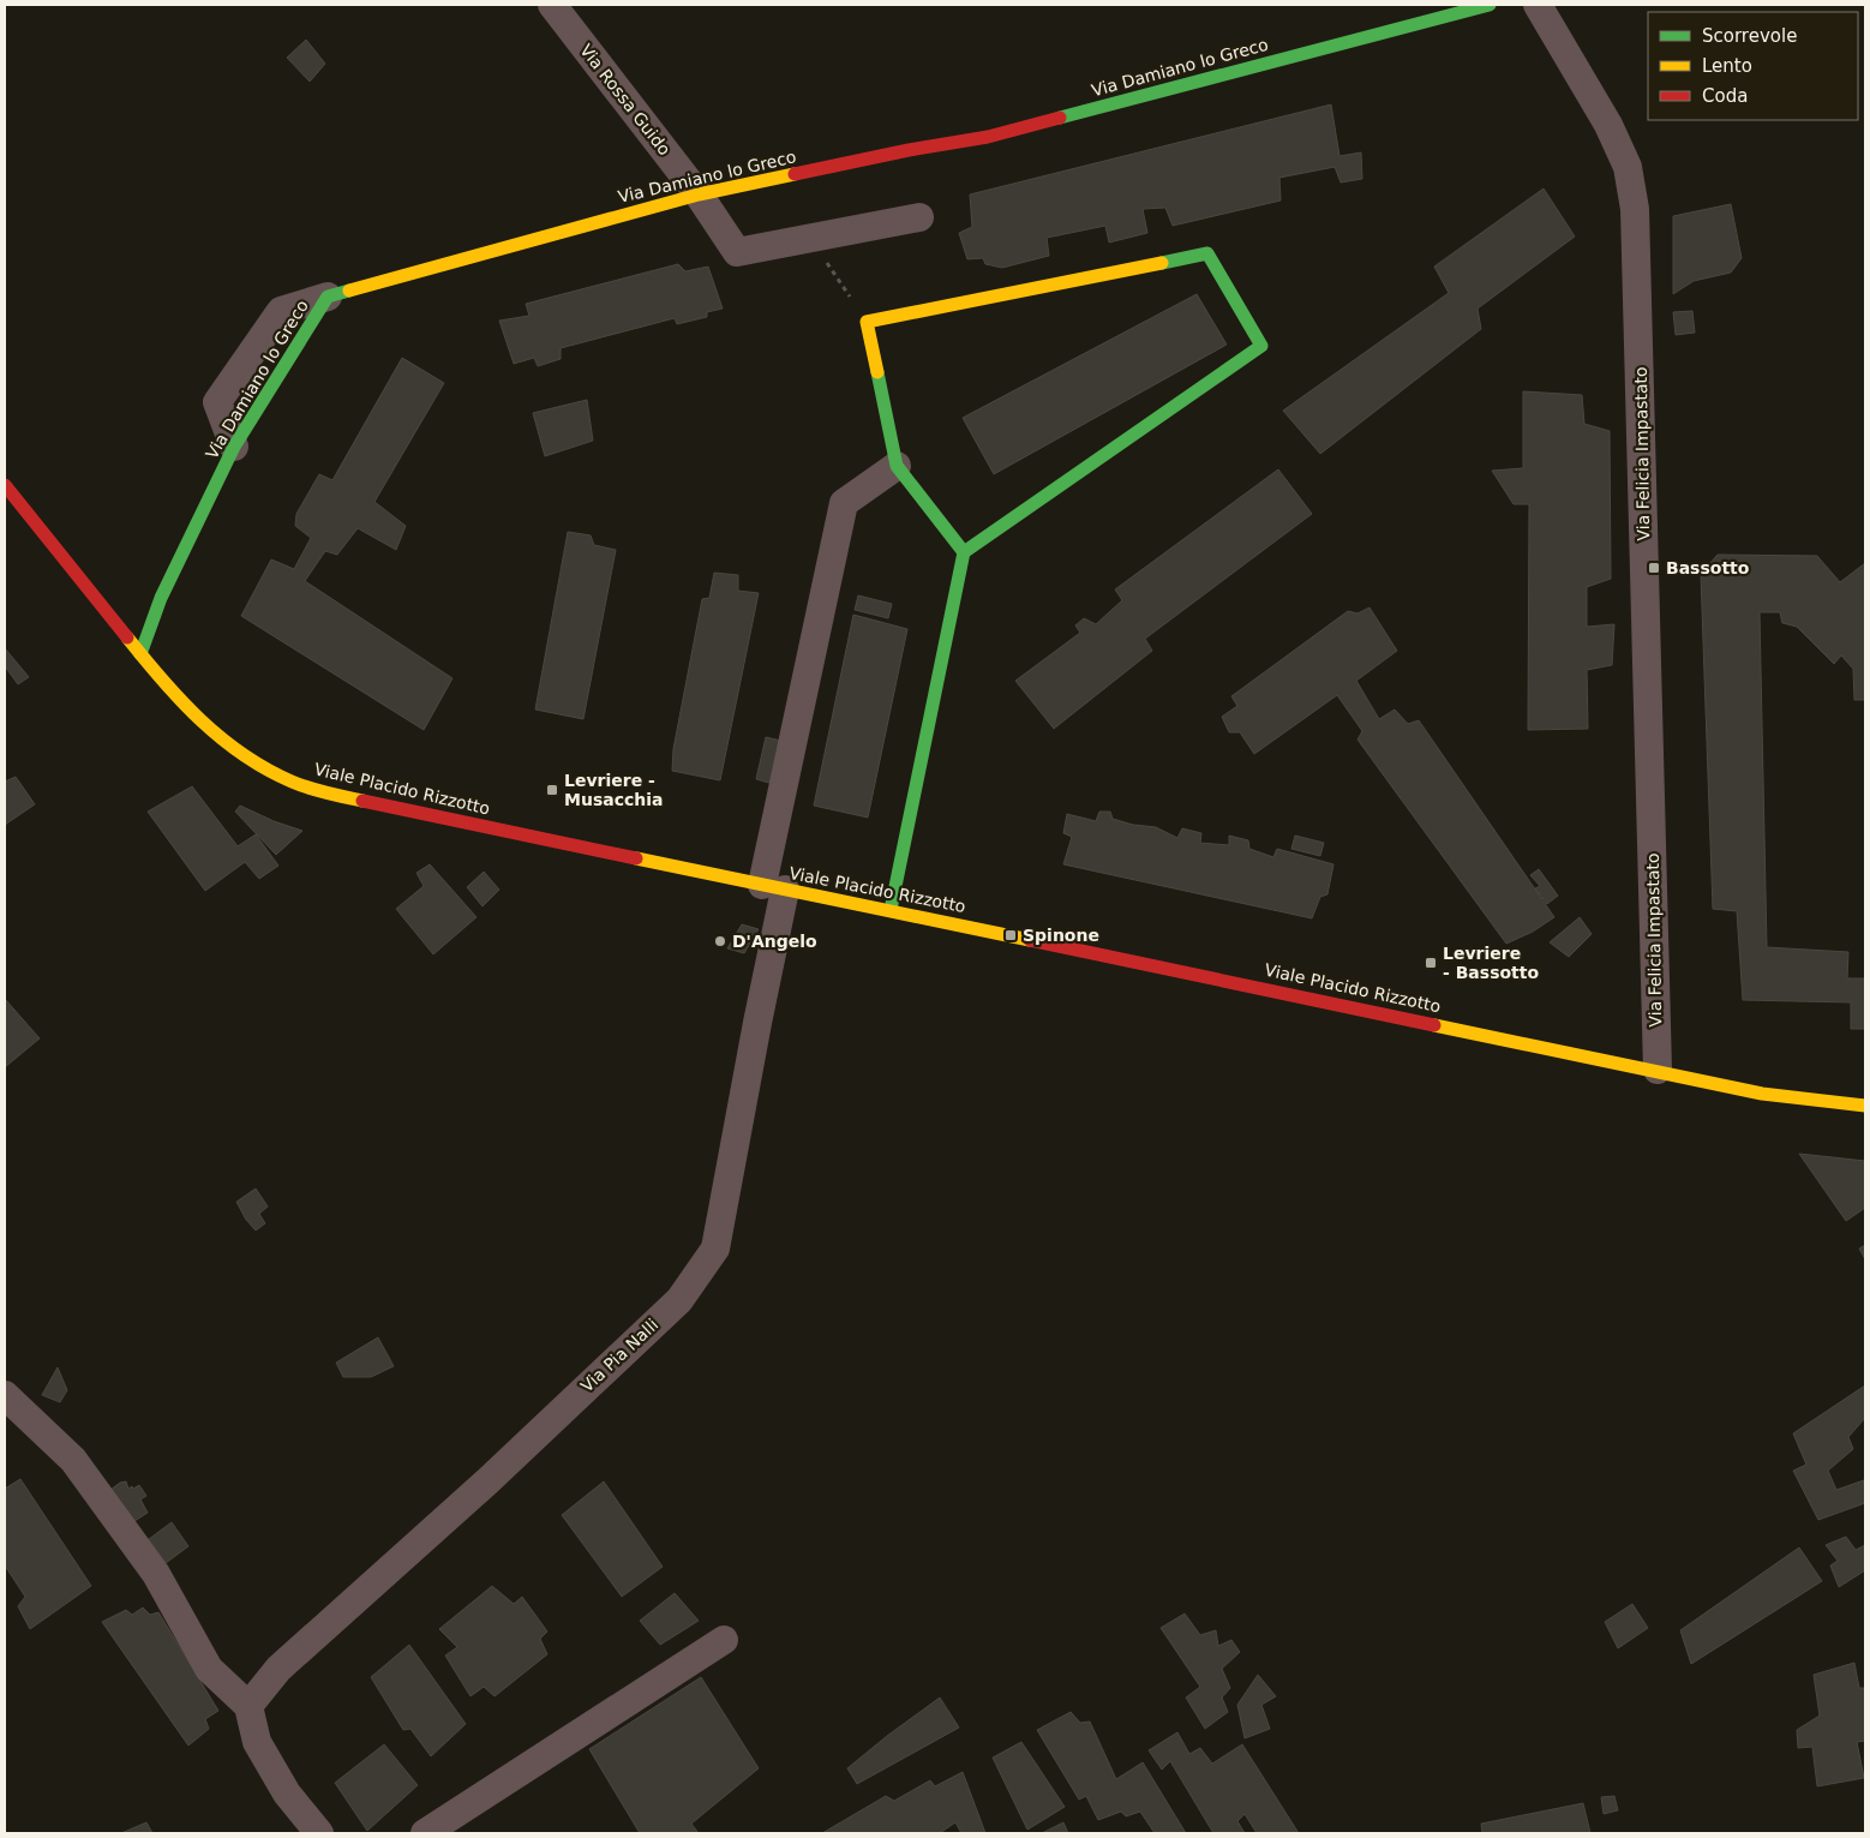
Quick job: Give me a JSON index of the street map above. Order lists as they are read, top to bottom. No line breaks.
{"streets":{"street":["Via Damiano lo Greco","Via Rossa Guido","Via Felicia Impastato","Viale Placido Rizzotto","Via Pia Nalli"]},"crossings":[["Via Damiano lo Greco","Via Rossa Guido"],["Via Damiano lo Greco","Viale Placido Rizzotto"],["Via Felicia Impastato","Viale Placido Rizzotto"],["Viale Placido Rizzotto","Via Pia Nalli"]],"places":{"transit":["Bassotto","Levriere - Musacchia","Spinone","Levriere - Bassotto"],"other":["D'Angelo"]},"legend":["Scorrevole","Lento","Coda"]}
